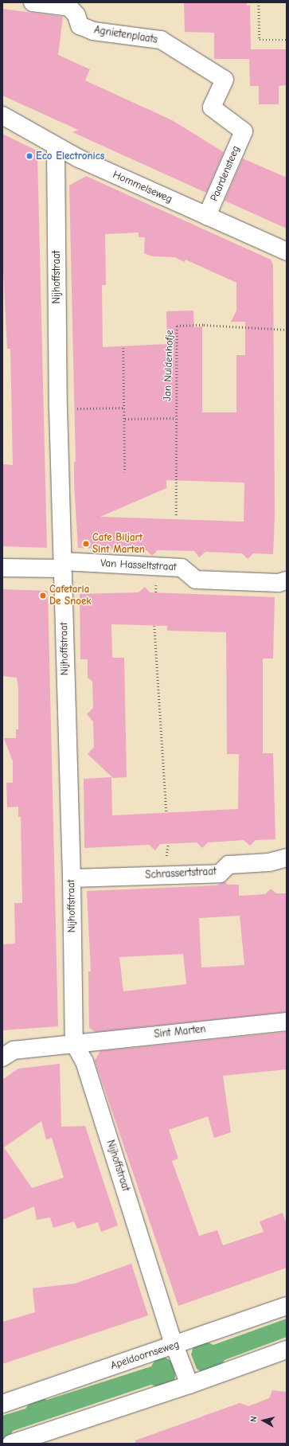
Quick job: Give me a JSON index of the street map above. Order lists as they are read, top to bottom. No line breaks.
{"streets":{"street":["Agnietenplaats","Paardensteeg","Hommelseweg","Nijhoffstraat","Van Hasseltstraat","Schrassertstraat","Sint Marten","Apeldoornseweg"],"path":["Jan Nuldenhofje"]},"crossings":[["Agnietenplaats","Paardensteeg"],["Paardensteeg","Hommelseweg"],["Hommelseweg","Nijhoffstraat"],["Nijhoffstraat","Van Hasseltstraat"],["Nijhoffstraat","Schrassertstraat"],["Nijhoffstraat","Sint Marten"],["Nijhoffstraat","Apeldoornseweg"]],"places":["Eco Electronics","Cafe Biljart Sint Marten","Cafetaria De Snoek"],"north":"left"}
